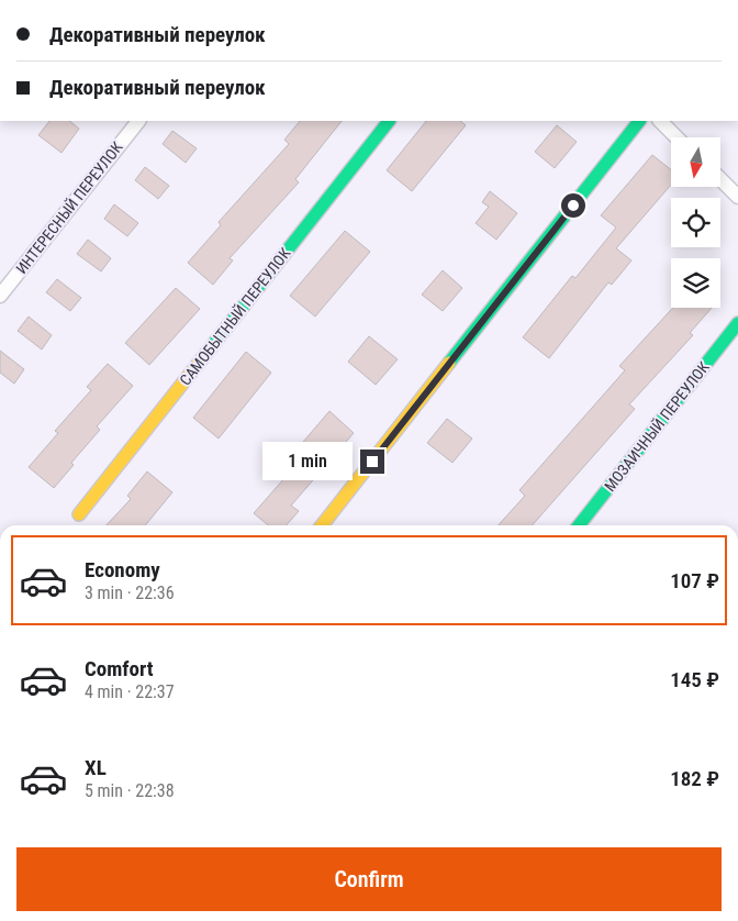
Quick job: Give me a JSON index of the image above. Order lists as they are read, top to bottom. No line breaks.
{"streets":{"street":["ИНТЕРЕСНЫЙ ПЕРЕУЛОК","САМОБЫТНЫЙ ПЕРЕУЛОК","МОЗАИЧНЫЙ ПЕРЕУЛОК"]},"north":"bottom","page":{"banner":["Декоративный переулок","Декоративный переулок"],"bubble":"1 min","list":[{"name":"Economy","note":"3 min · 22:36","value":"107 ₽"},{"name":"Comfort","note":"4 min · 22:37","value":"145 ₽"},{"name":"XL","note":"5 min · 22:38","value":"182 ₽"}],"buttons":"Confirm"}}
